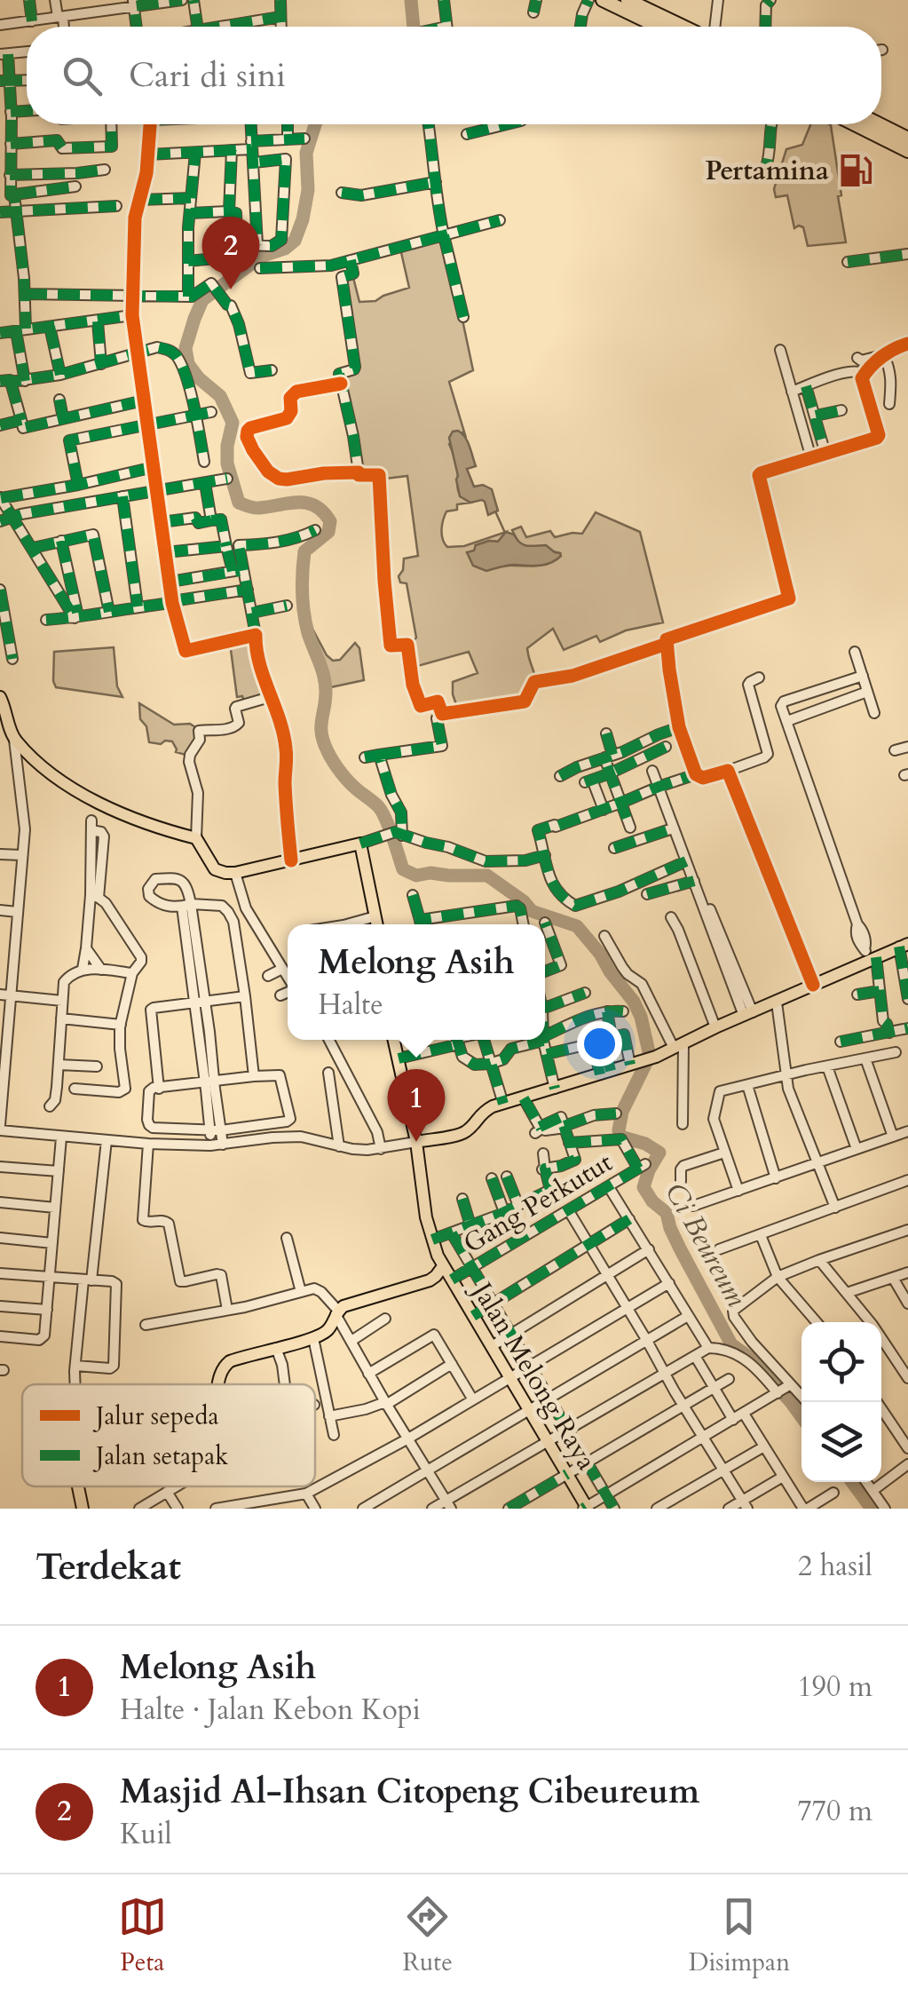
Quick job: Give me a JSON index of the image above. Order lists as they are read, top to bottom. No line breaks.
{"streets":{"main road":["Jalan Melong Raya"],"street":["Gang Perkutut"]},"crossings":[["Gang Perkutut","Jalan Melong Raya"]],"water":["Ci Beureum"],"places":{"fuel station":["Pertamina"]},"legend":["Jalur sepeda","Jalan setapak"],"page":{"search":"Cari di sini","pins":["2","1"],"popup":["Melong Asih","Halte"],"heading":["Terdekat","2 hasil"],"list":[{"mark":"1","name":"Melong Asih","note":"Halte · Jalan Kebon Kopi","value":"190 m"},{"mark":"2","name":"Masjid Al-Ihsan Citopeng Cibeureum","note":"Kuil","value":"770 m"}],"nav":["Peta","Rute","Disimpan"]}}
